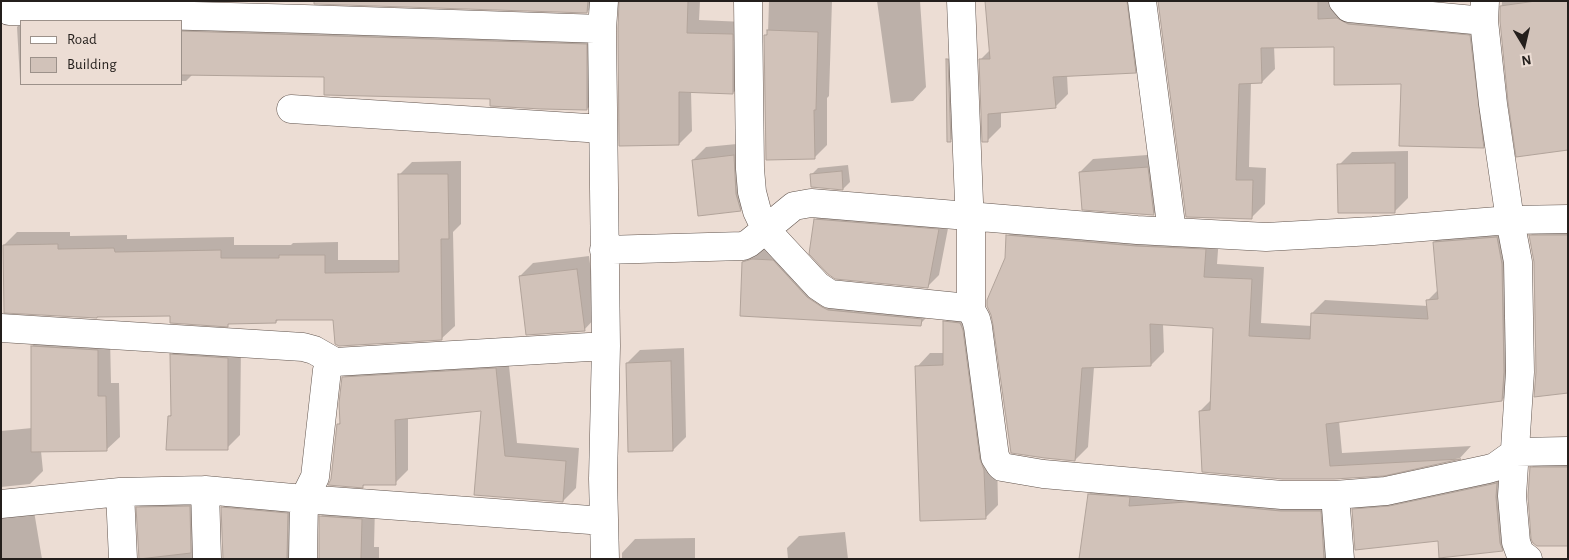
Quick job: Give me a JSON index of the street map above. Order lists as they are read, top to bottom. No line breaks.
{"legend":["Road","Building"],"north":"bottom"}
